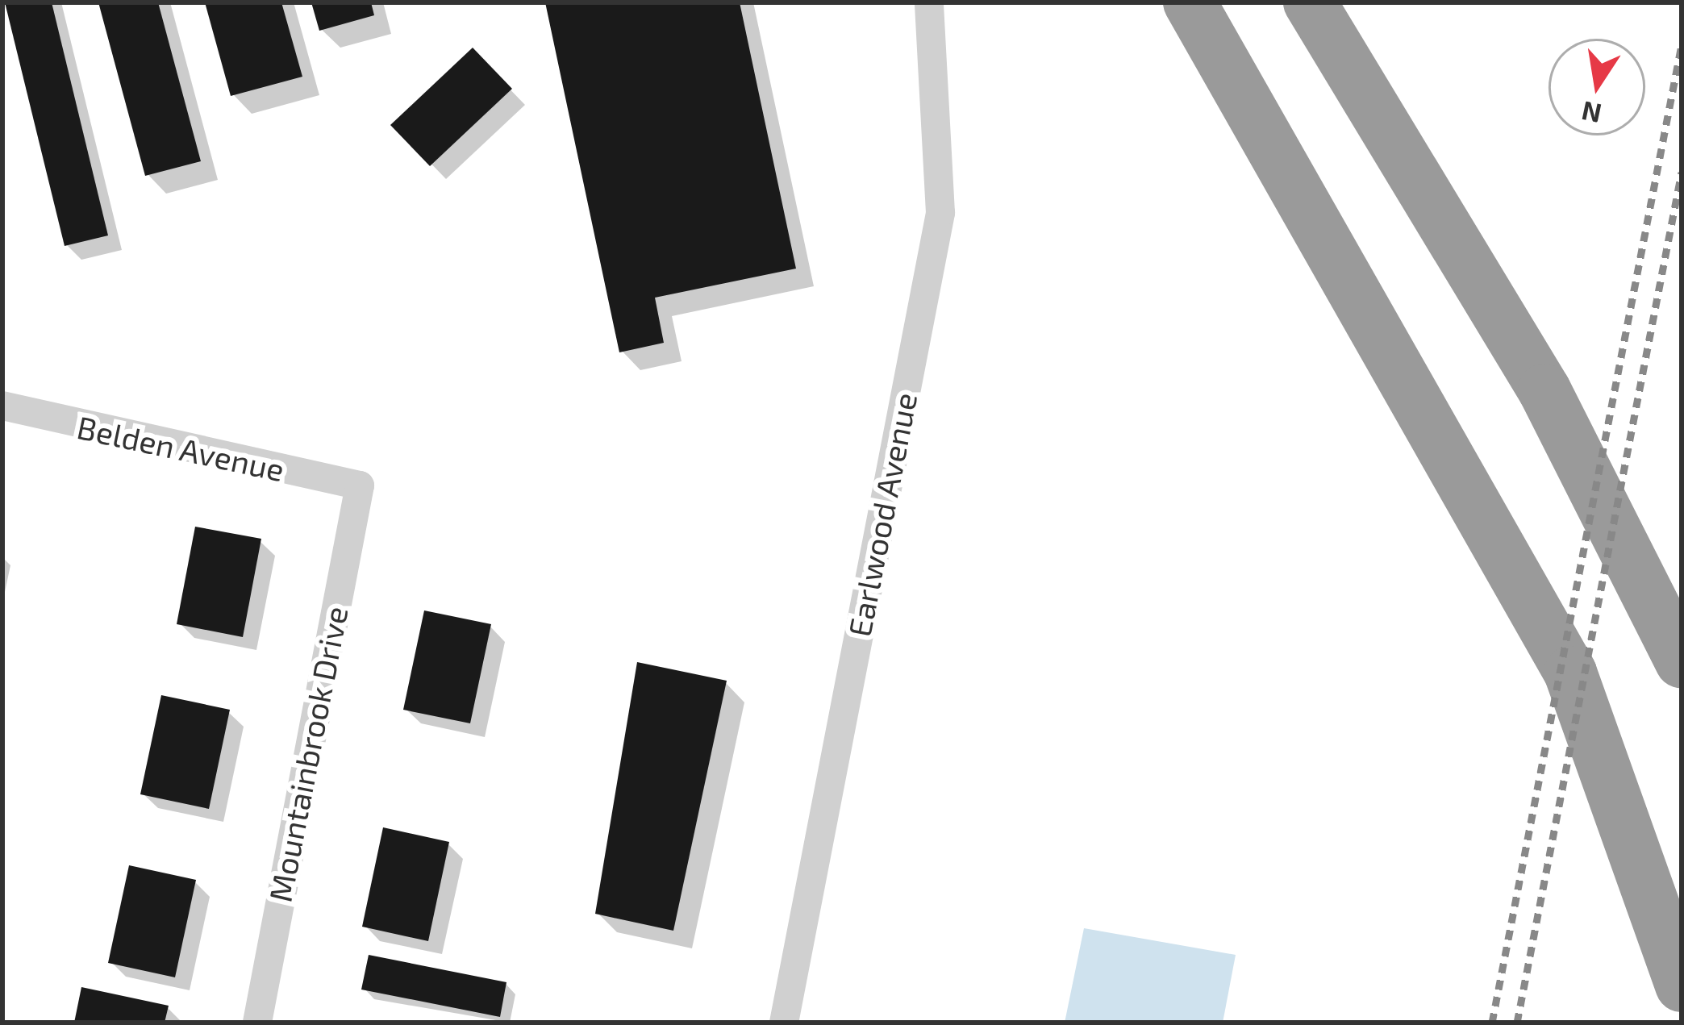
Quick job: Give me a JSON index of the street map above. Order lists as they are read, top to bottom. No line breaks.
{"streets":{"street":["Belden Avenue","Earlwood Avenue","Mountainbrook Drive"]},"crossings":[["Belden Avenue","Mountainbrook Drive"]],"north":"bottom"}
